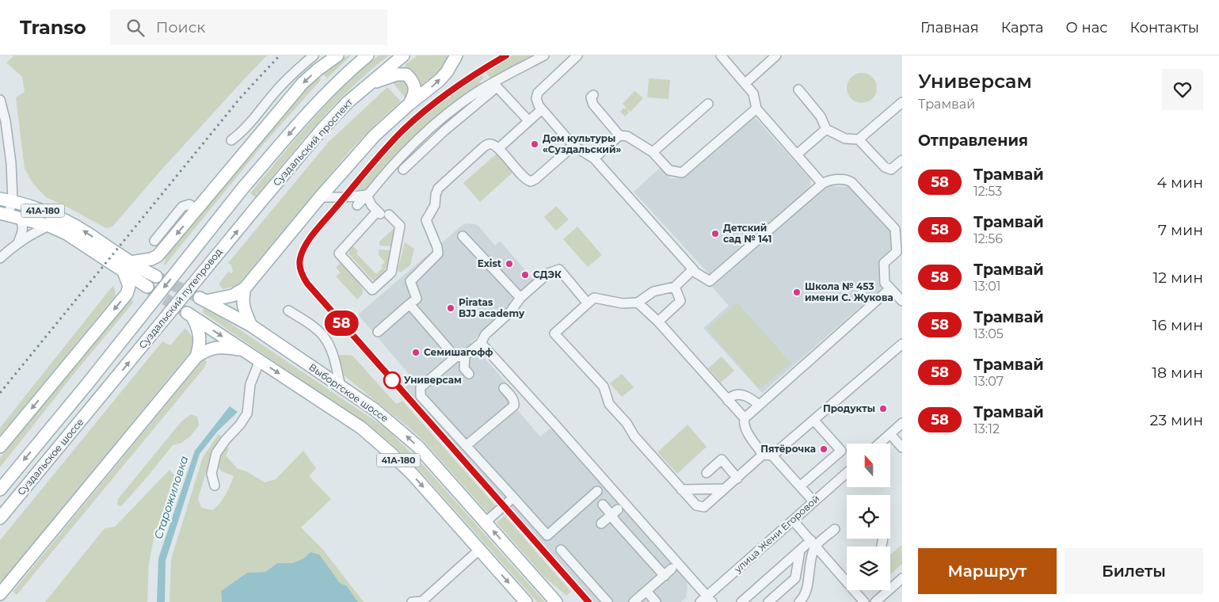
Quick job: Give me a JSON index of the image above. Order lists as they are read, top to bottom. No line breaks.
{"streets":{"main road":["Суздальский проспект","41А-180","Суздальский путепровод","Выборгское шоссе","Суздальское шоссе"],"street":["улица Жени Егоровой"]},"crossings":[["Суздальский проспект","Суздальский путепровод"],["Суздальский путепровод","Суздальское шоссе"]],"water":["Старожиловка"],"places":["Дом культуры «Суздальский»","Детский сад № 141","Exist","СДЭК","Школа № 453 имени С. Жукова","Piratas BJJ academy","Семишагофф","Универсам","Продукты","Пятёрочка"],"lines":["tram line 58"],"north":"top","page":{"header":"Transo","search":"Поиск","nav":["Главная","Карта","О нас","Контакты"],"on_map":"58","heading":[["Универсам","Трамвай"],"Отправления"],"list":[{"mark":"58","name":"Трамвай","note":"12:53","value":"4 мин"},{"mark":"58","name":"Трамвай","note":"12:56","value":"7 мин"},{"mark":"58","name":"Трамвай","note":"13:01","value":"12 мин"},{"mark":"58","name":"Трамвай","note":"13:05","value":"16 мин"},{"mark":"58","name":"Трамвай","note":"13:07","value":"18 мин"},{"mark":"58","name":"Трамвай","note":"13:12","value":"23 мин"}],"buttons":["Маршрут","Билеты"]}}
